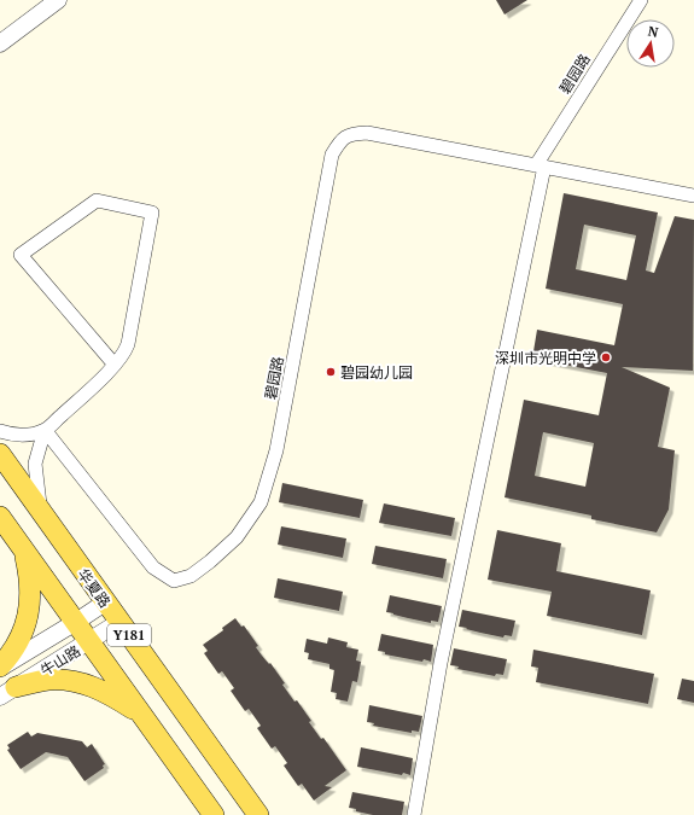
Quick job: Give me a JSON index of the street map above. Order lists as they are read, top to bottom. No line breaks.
{"streets":{"main road":["华夏路","Y181"],"street":["碧园路","牛山路"]},"crossings":[["华夏路","牛山路"],["Y181","牛山路"]],"places":["深圳市光明中学","碧园幼儿园"],"north":"top"}
